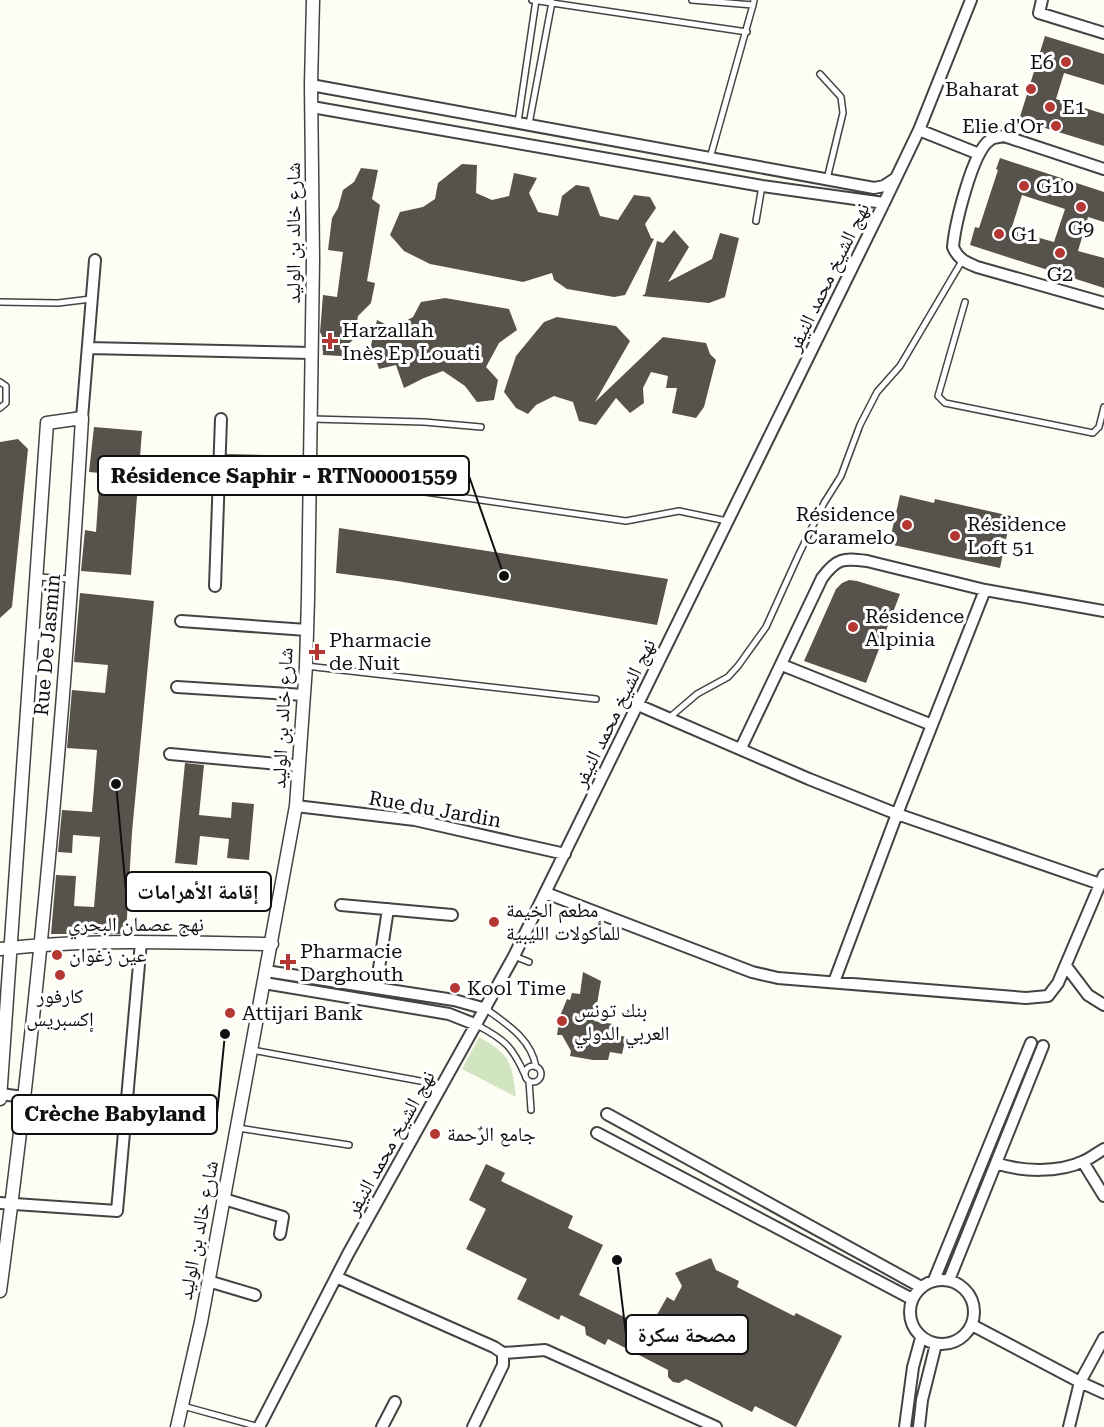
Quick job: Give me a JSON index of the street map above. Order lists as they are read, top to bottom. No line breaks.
{"streets":{"street":["شارع خالد بن الوليد","نهج الشيخ محمد النيفر","Rue De Jasmin","Rue du Jardin","نهج عصمان البحري"]},"crossings":[["شارع خالد بن الوليد","Rue du Jardin"],["شارع خالد بن الوليد","نهج عصمان البحري"],["نهج الشيخ محمد النيفر","Rue du Jardin"],["Rue De Jasmin","نهج عصمان البحري"]],"places":{"other":["E6","Baharat","E1","Elie d'Or","G10","G9","G1","G2","Résidence Caramelo","Résidence Loft 51","Résidence Saphir - RTN00001559","Résidence Alpinia","إقامة الأهرامات","مطعم الخيمة للمأكولات الليبية","عين زغوان","كارفور إكسبريس","Kool Time","Attijari Bank","بنك تونس العربي الدولي","Crèche Babyland","جامع الرٌحمة","مصحة سكرة"],"health":["Harzallah Inès Ep Louati","Pharmacie de Nuit","Pharmacie Darghouth"]}}
